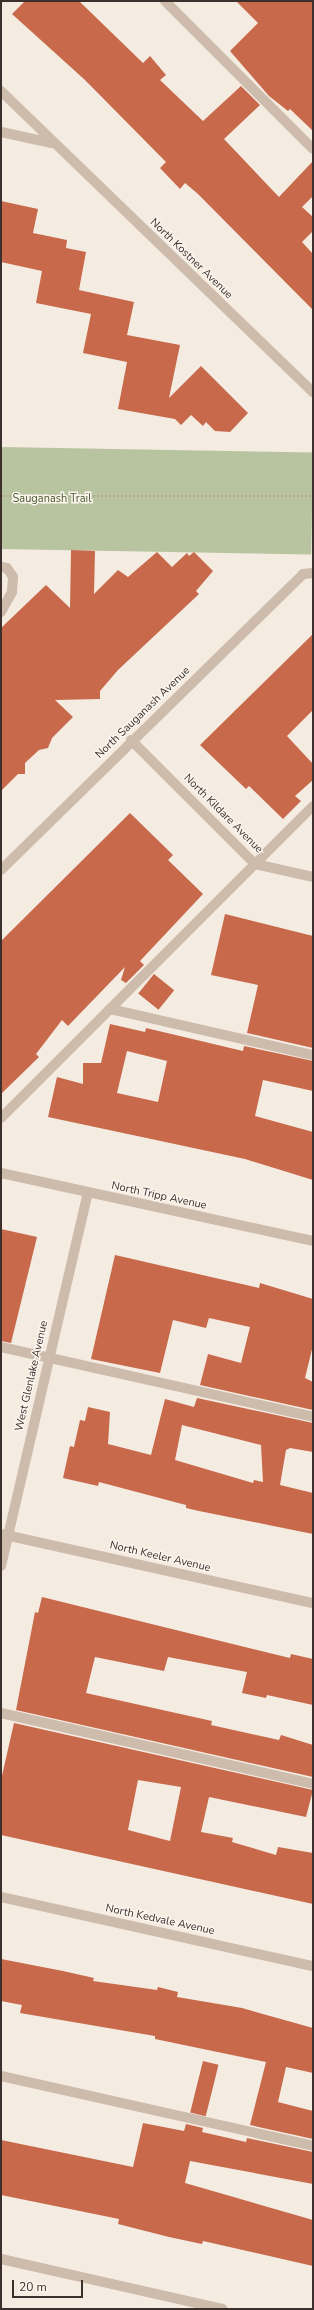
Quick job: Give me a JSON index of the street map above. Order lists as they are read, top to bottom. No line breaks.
{"streets":{"street":["North Kostner Avenue","North Sauganash Avenue","North Kildare Avenue","North Tripp Avenue","West Glenlake Avenue","North Keeler Avenue","North Kedvale Avenue"]},"crossings":[["North Sauganash Avenue","North Kildare Avenue"],["North Tripp Avenue","West Glenlake Avenue"],["West Glenlake Avenue","North Keeler Avenue"]],"parks":["Sauganash Trail"],"scale_bar":"20 m"}
